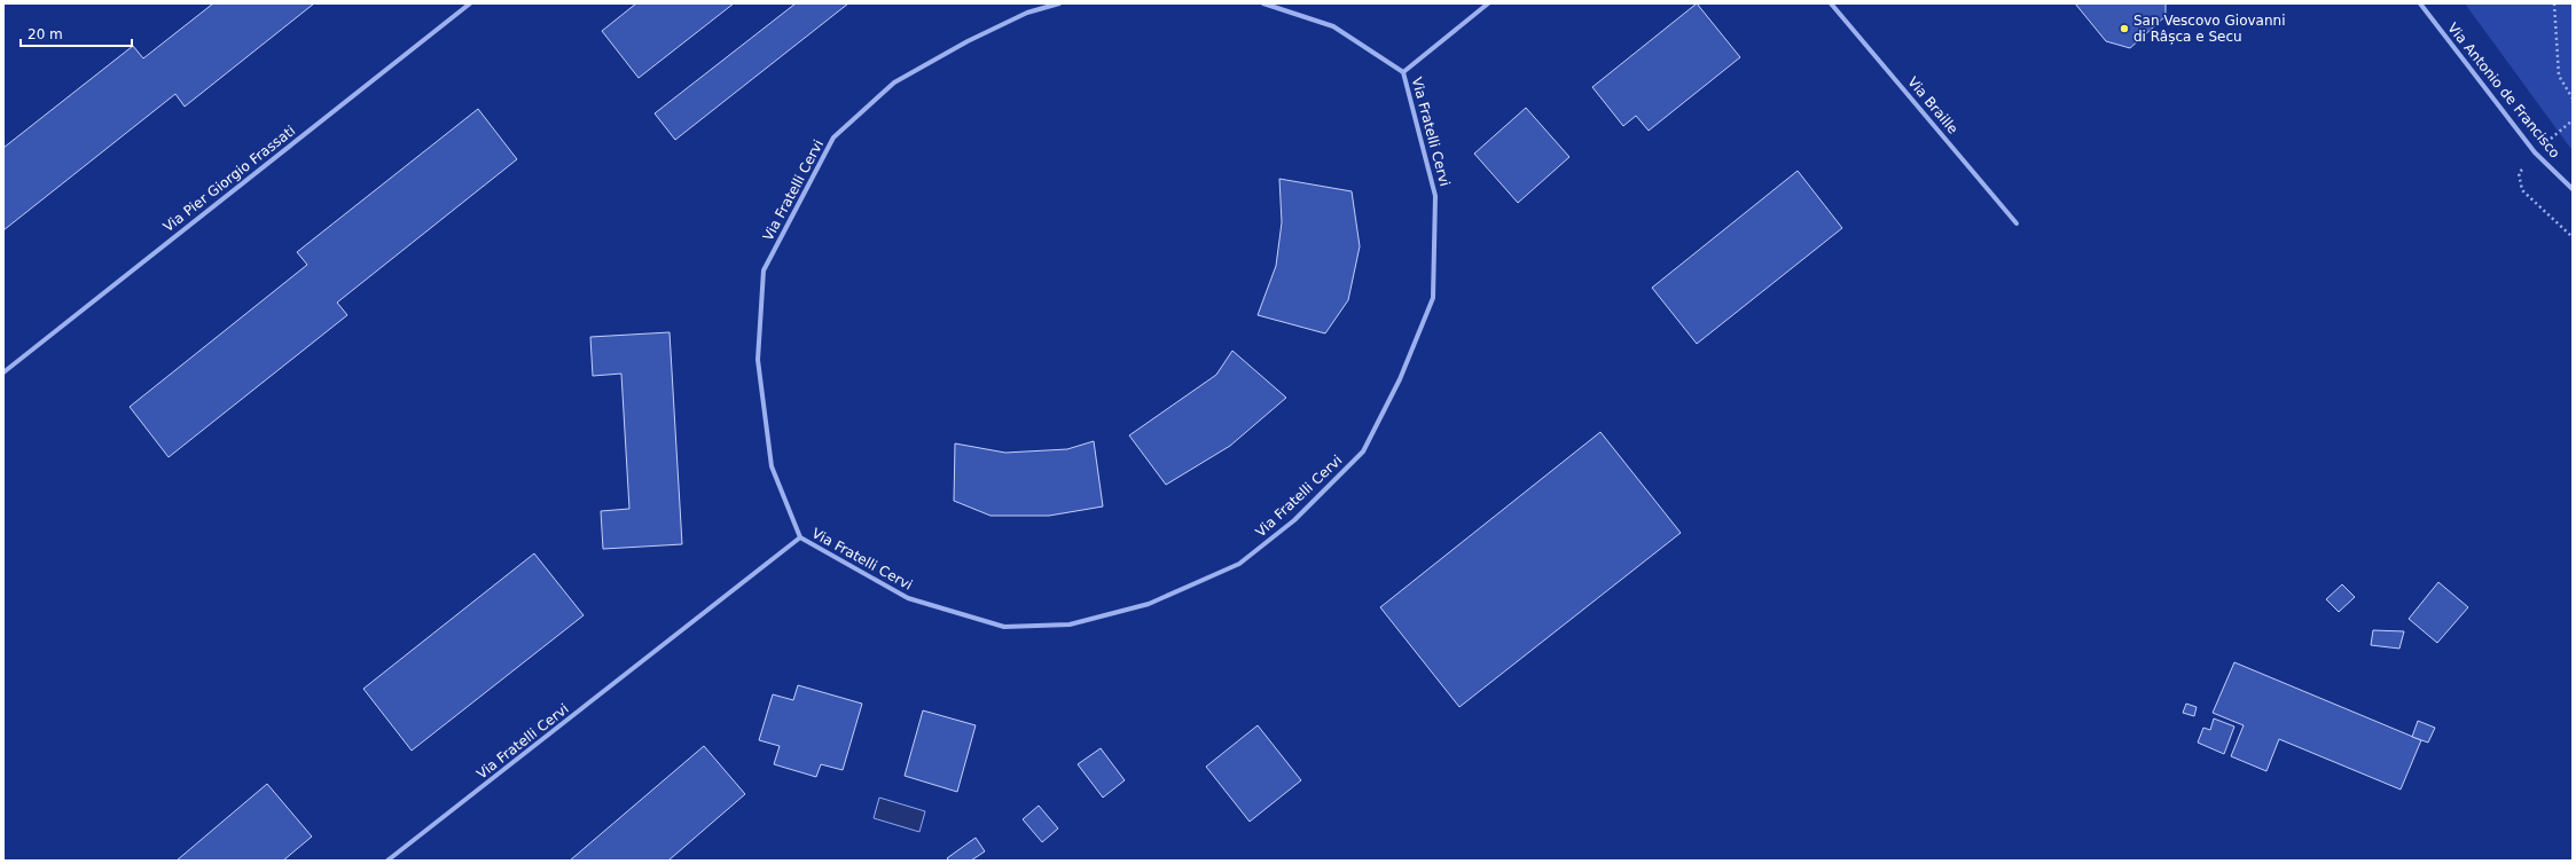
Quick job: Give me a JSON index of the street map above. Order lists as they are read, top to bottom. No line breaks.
{"streets":{"street":["Via Antonio de Francisco","Via Braille","Via Fratelli Cervi","Via Pier Giorgio Frassati"]},"places":["San Vescovo Giovanni di Râșca e Secu"],"scale_bar":"20 m"}
